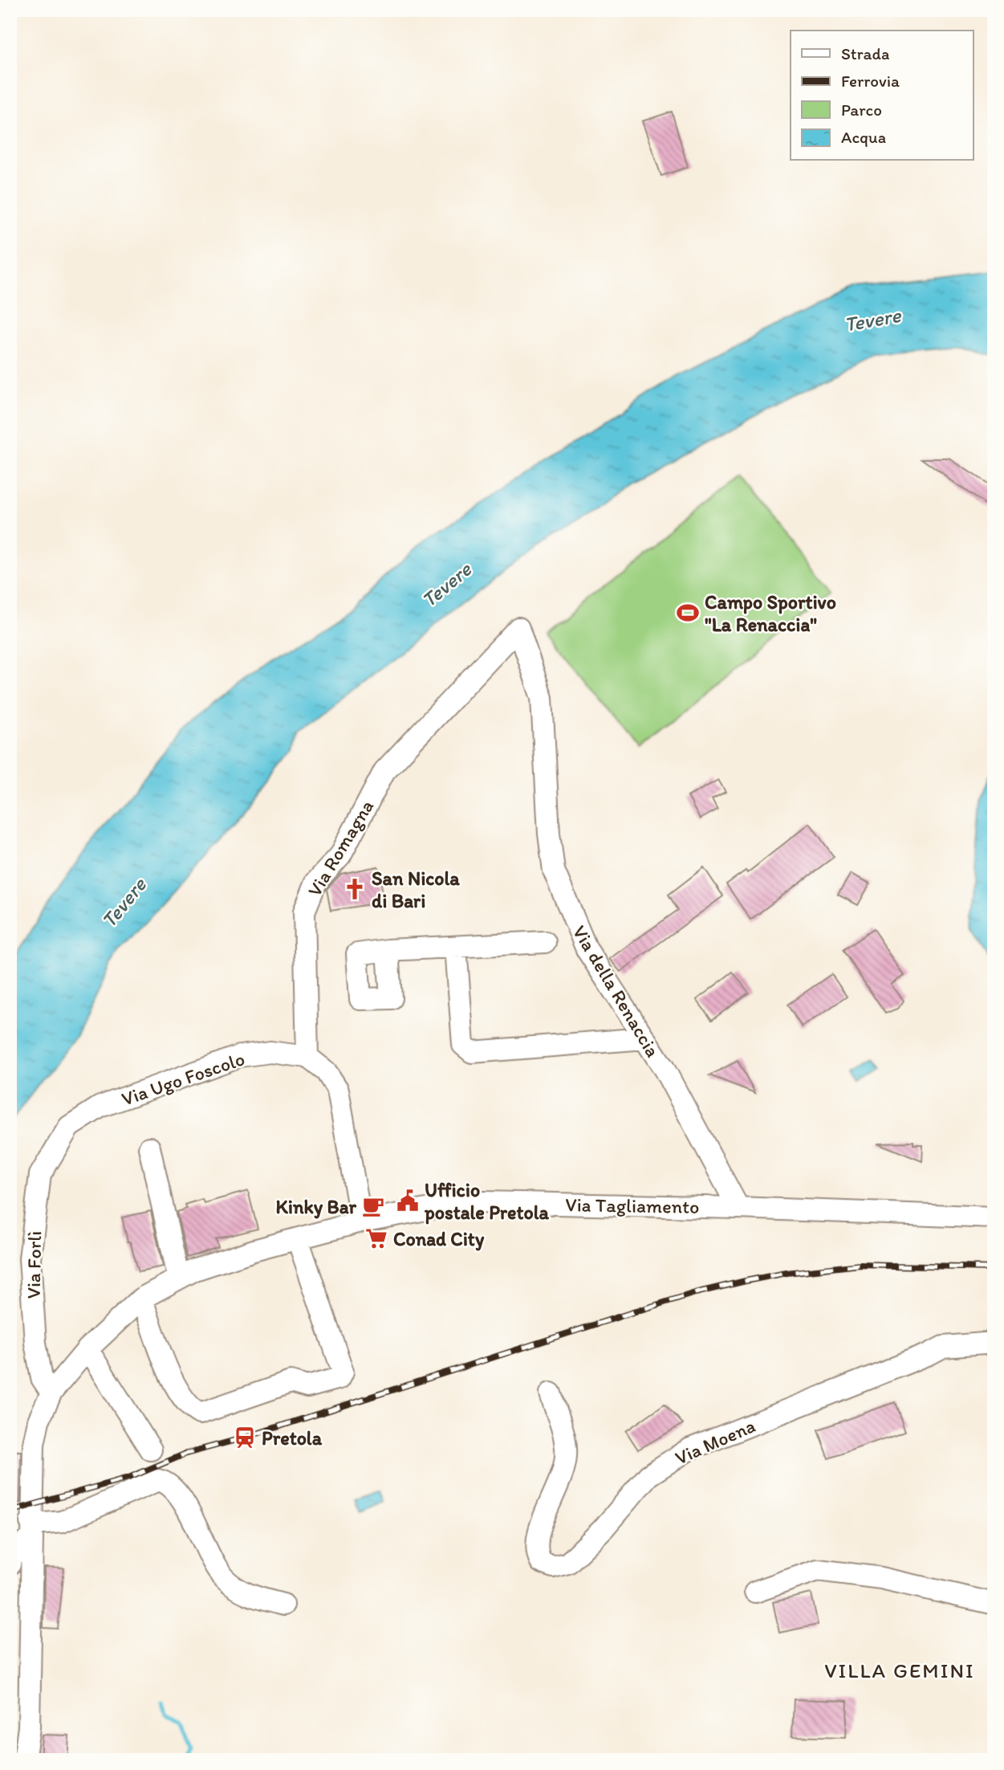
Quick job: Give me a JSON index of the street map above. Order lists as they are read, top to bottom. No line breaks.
{"streets":{"street":["Via Romagna","Via della Renaccia","Via Ugo Foscolo","Via Tagliamento","Via Forlì","Via Moena"]},"crossings":[["Via Romagna","Via della Renaccia"],["Via Romagna","Via Ugo Foscolo"],["Via della Renaccia","Via Tagliamento"],["Via Ugo Foscolo","Via Forlì"],["Via Tagliamento","Via Forlì"]],"districts":["VILLA GEMINI"],"water":["Tevere"],"places":{"sports":["Campo Sportivo \"La Renaccia\""],"church":["San Nicola di Bari"],"public building":["Ufficio postale Pretola"],"cafe":["Kinky Bar"],"supermarket":["Conad City"],"station":["Pretola"]},"legend":["Strada","Ferrovia","Parco","Acqua"]}
